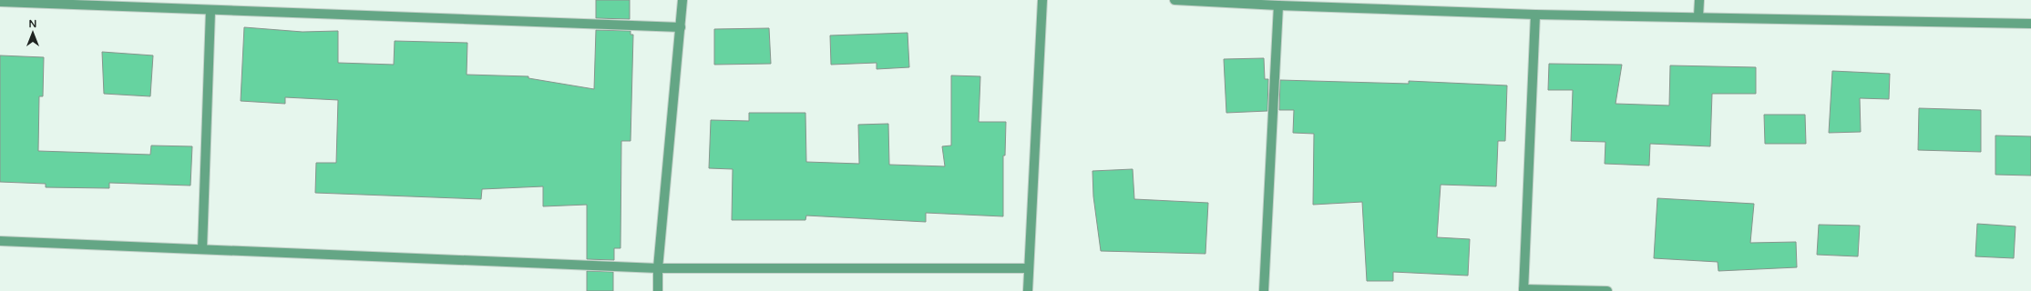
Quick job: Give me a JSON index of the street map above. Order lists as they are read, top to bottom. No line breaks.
{"north":"top"}
